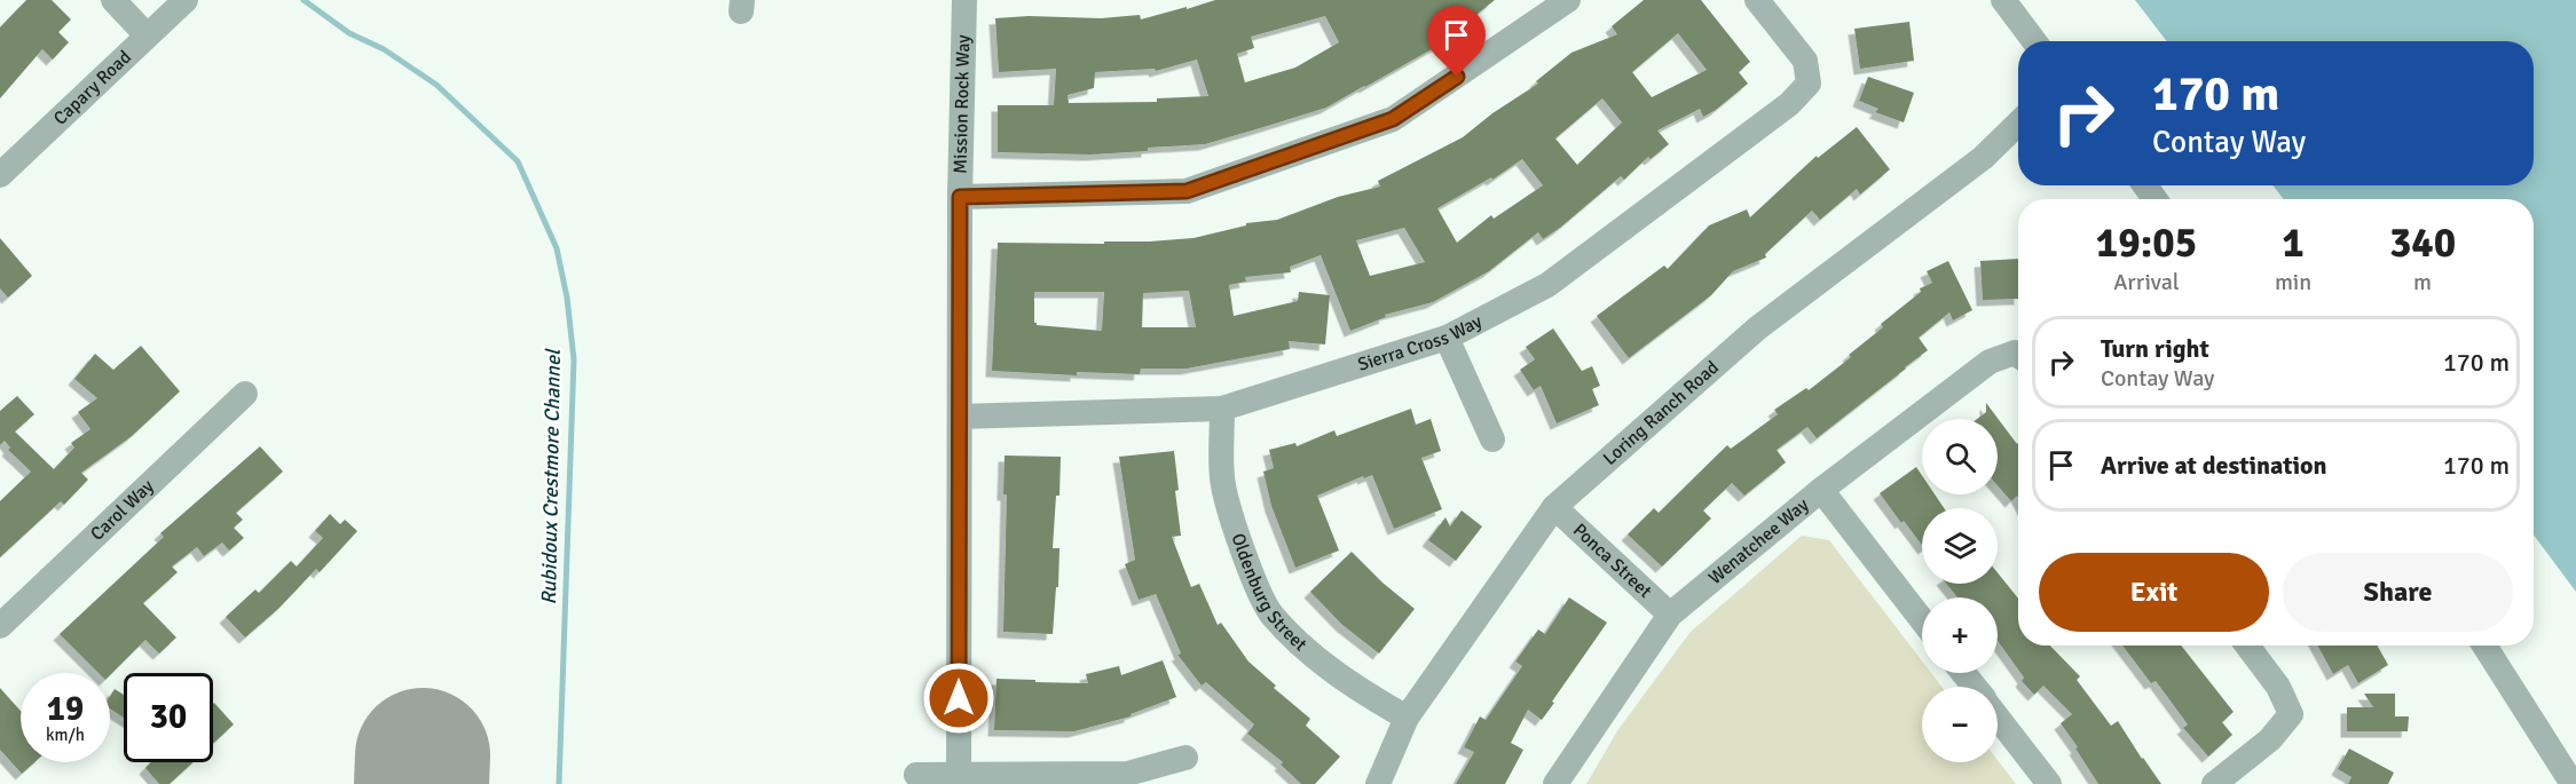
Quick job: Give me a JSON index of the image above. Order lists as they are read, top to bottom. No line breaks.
{"streets":{"street":["Capary Road","Mission Rock Way","Sierra Cross Way","Loring Ranch Road","Carol Way","Wenatchee Way","Ponca Street","Oldenburg Street"]},"crossings":[["Mission Rock Way","Sierra Cross Way"],["Sierra Cross Way","Oldenburg Street"],["Loring Ranch Road","Ponca Street"],["Loring Ranch Road","Oldenburg Street"],["Wenatchee Way","Ponca Street"]],"water":["Rubidoux Crestmore Channel"],"page":{"turn":["170 m","Contay Way"],"eta":["19:05","Arrival","1","min","340","m"],"list":[{"name":"Turn right","note":"Contay Way","value":"170 m"},{"name":"Arrive at destination","value":"170 m"}],"map_buttons":["+","−"],"buttons":["Exit","Share"],"speed":"19 km/h","limit":"30"}}
